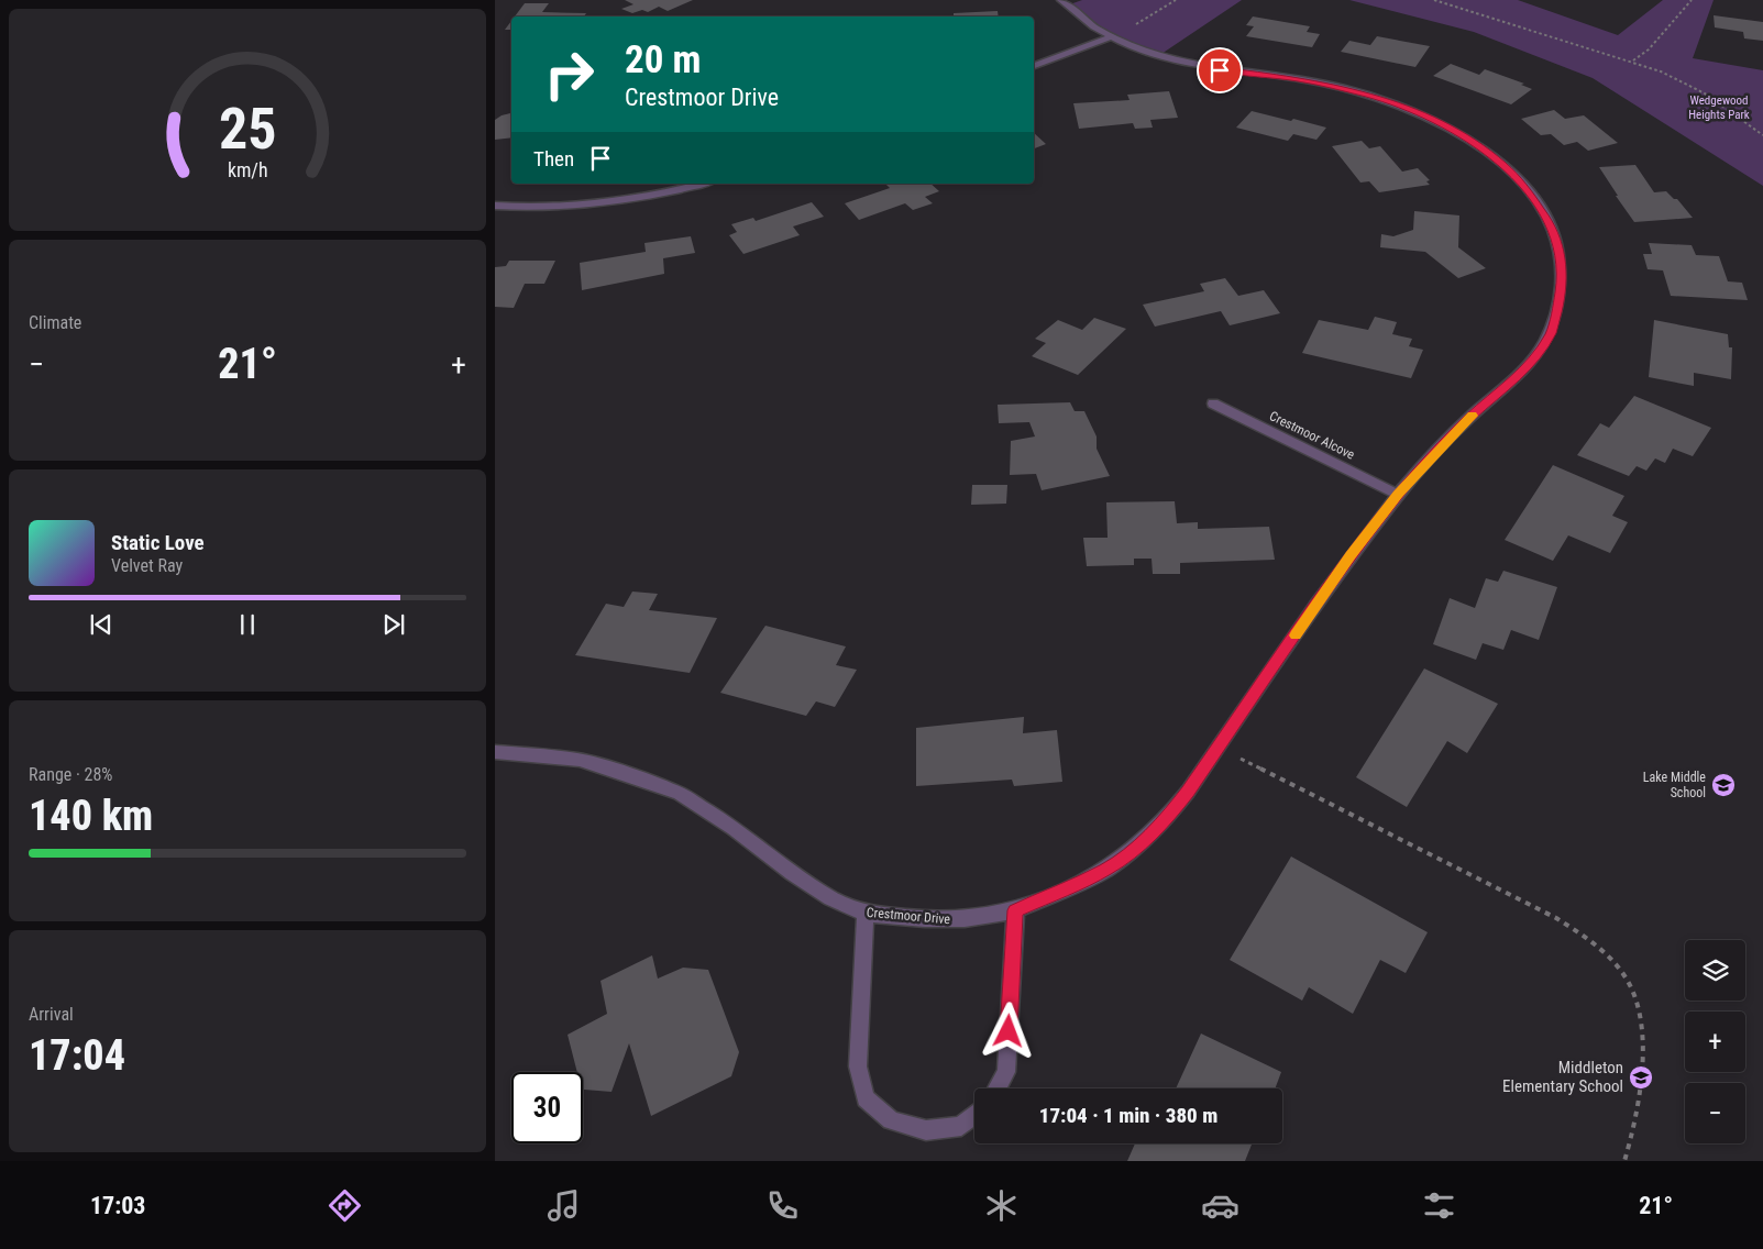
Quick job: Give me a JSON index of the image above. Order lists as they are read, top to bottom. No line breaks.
{"streets":{"street":["Crestmoor Alcove","Crestmoor Drive"]},"crossings":[["Crestmoor Alcove","Crestmoor Drive"]],"parks":["Wedgewood Heights Park"],"places":{"school or university":["Lake Middle School","Middleton Elementary School"]},"page":{"turn":["20 m","Crestmoor Drive"],"then":"Then","tile":["Climate",["Range · 28%","140 km"],["Arrival","17:04"]],"heat":["−","21°","+"],"song":["Static Love","Velvet Ray"],"map_buttons":["+","−"],"limit":"30","trip":"17:04 · 1 min · 380 m","tabs":["17:03","21°"],"gauge":["25","km/h"]}}
